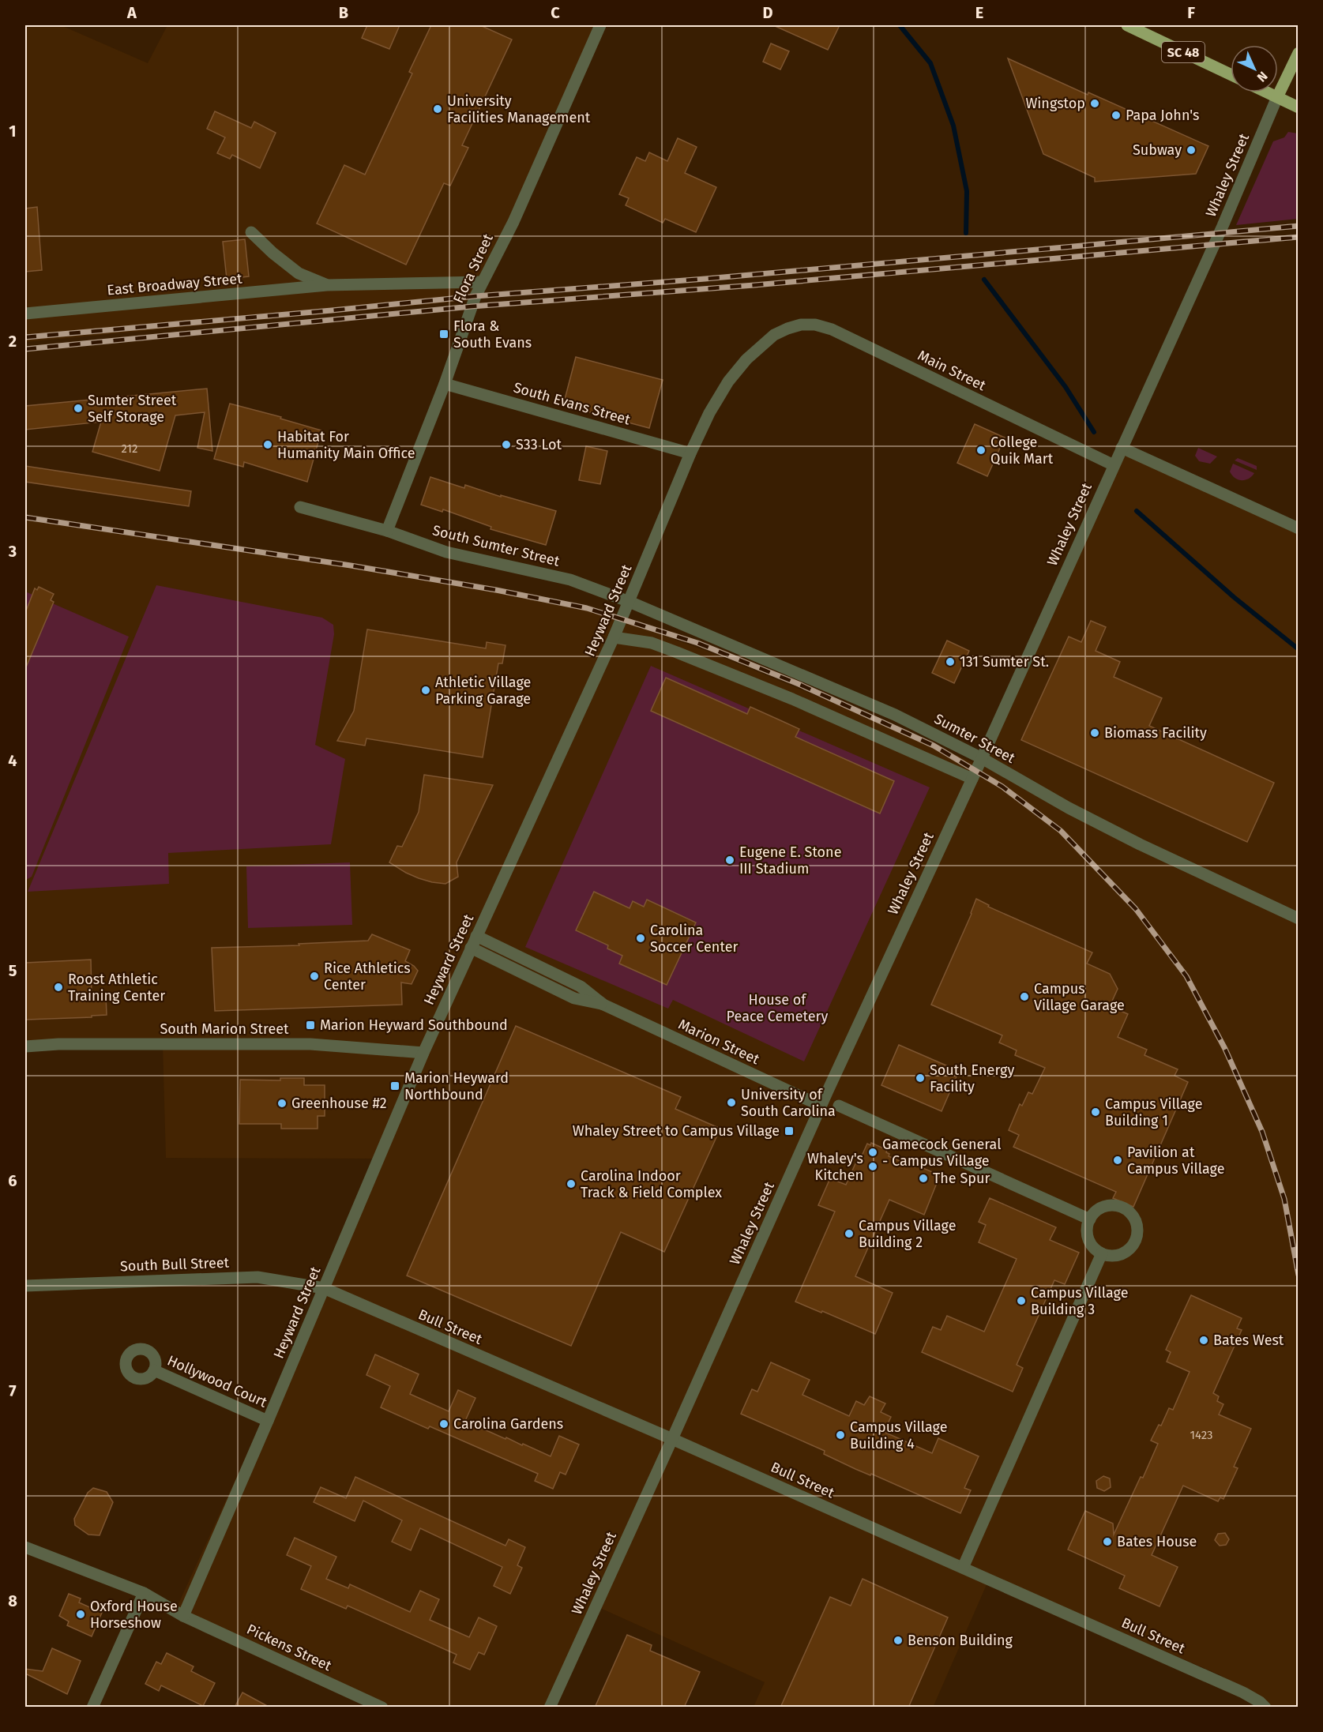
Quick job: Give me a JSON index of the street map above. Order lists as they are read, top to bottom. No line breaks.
{"streets":{"main road":["SC 48","Whaley Street"],"street":["Flora Street","East Broadway Street","Main Street","South Evans Street","South Sumter Street","Heyward Street","Sumter Street","South Marion Street","Marion Street","South Bull Street","Bull Street","Hollywood Court","Pickens Street"]},"crossings":[["Whaley Street","Main Street"],["Whaley Street","Sumter Street"],["Whaley Street","Marion Street"],["Whaley Street","Bull Street"],["Flora Street","East Broadway Street"],["Flora Street","South Evans Street"],["Flora Street","South Sumter Street"],["Main Street","Heyward Street"],["South Evans Street","Heyward Street"],["South Sumter Street","Heyward Street"],["South Sumter Street","Sumter Street"],["Heyward Street","Sumter Street"],["Heyward Street","South Marion Street"],["Heyward Street","Marion Street"],["Heyward Street","South Bull Street"],["Heyward Street","Bull Street"],["Heyward Street","Hollywood Court"],["Heyward Street","Pickens Street"],["South Bull Street","Bull Street"]],"parks":["House of Peace Cemetery"],"places":{"other":["Wingstop","University Facilities Management","Papa John's","Subway","Sumter Street Self Storage","Habitat For Humanity Main Office","S33 Lot","College Quik Mart","131 Sumter St.","Athletic Village Parking Garage","Biomass Facility","Eugene E. Stone III Stadium","Carolina Soccer Center","Rice Athletics Center","Roost Athletic Training Center","Campus Village Garage","South Energy Facility","University of South Carolina","Greenhouse #2","Campus Village Building 1","Gamecock General - Campus Village","Pavilion at Campus Village","Whaley's Kitchen","The Spur","Carolina Indoor Track & Field Complex","Campus Village Building 2","Campus Village Building 3","Bates West","Carolina Gardens","Campus Village Building 4","Bates House","Oxford House Horseshow","Benson Building"],"transit":["Flora & South Evans","Marion Heyward Southbound","Marion Heyward Northbound","Whaley Street to Campus Village"]},"house_numbers":["212","1423"],"north":"bottom right","grid":{"columns":["A","B","C","D","E","F"],"rows":["1","2","3","4","5","6","7","8"]}}
